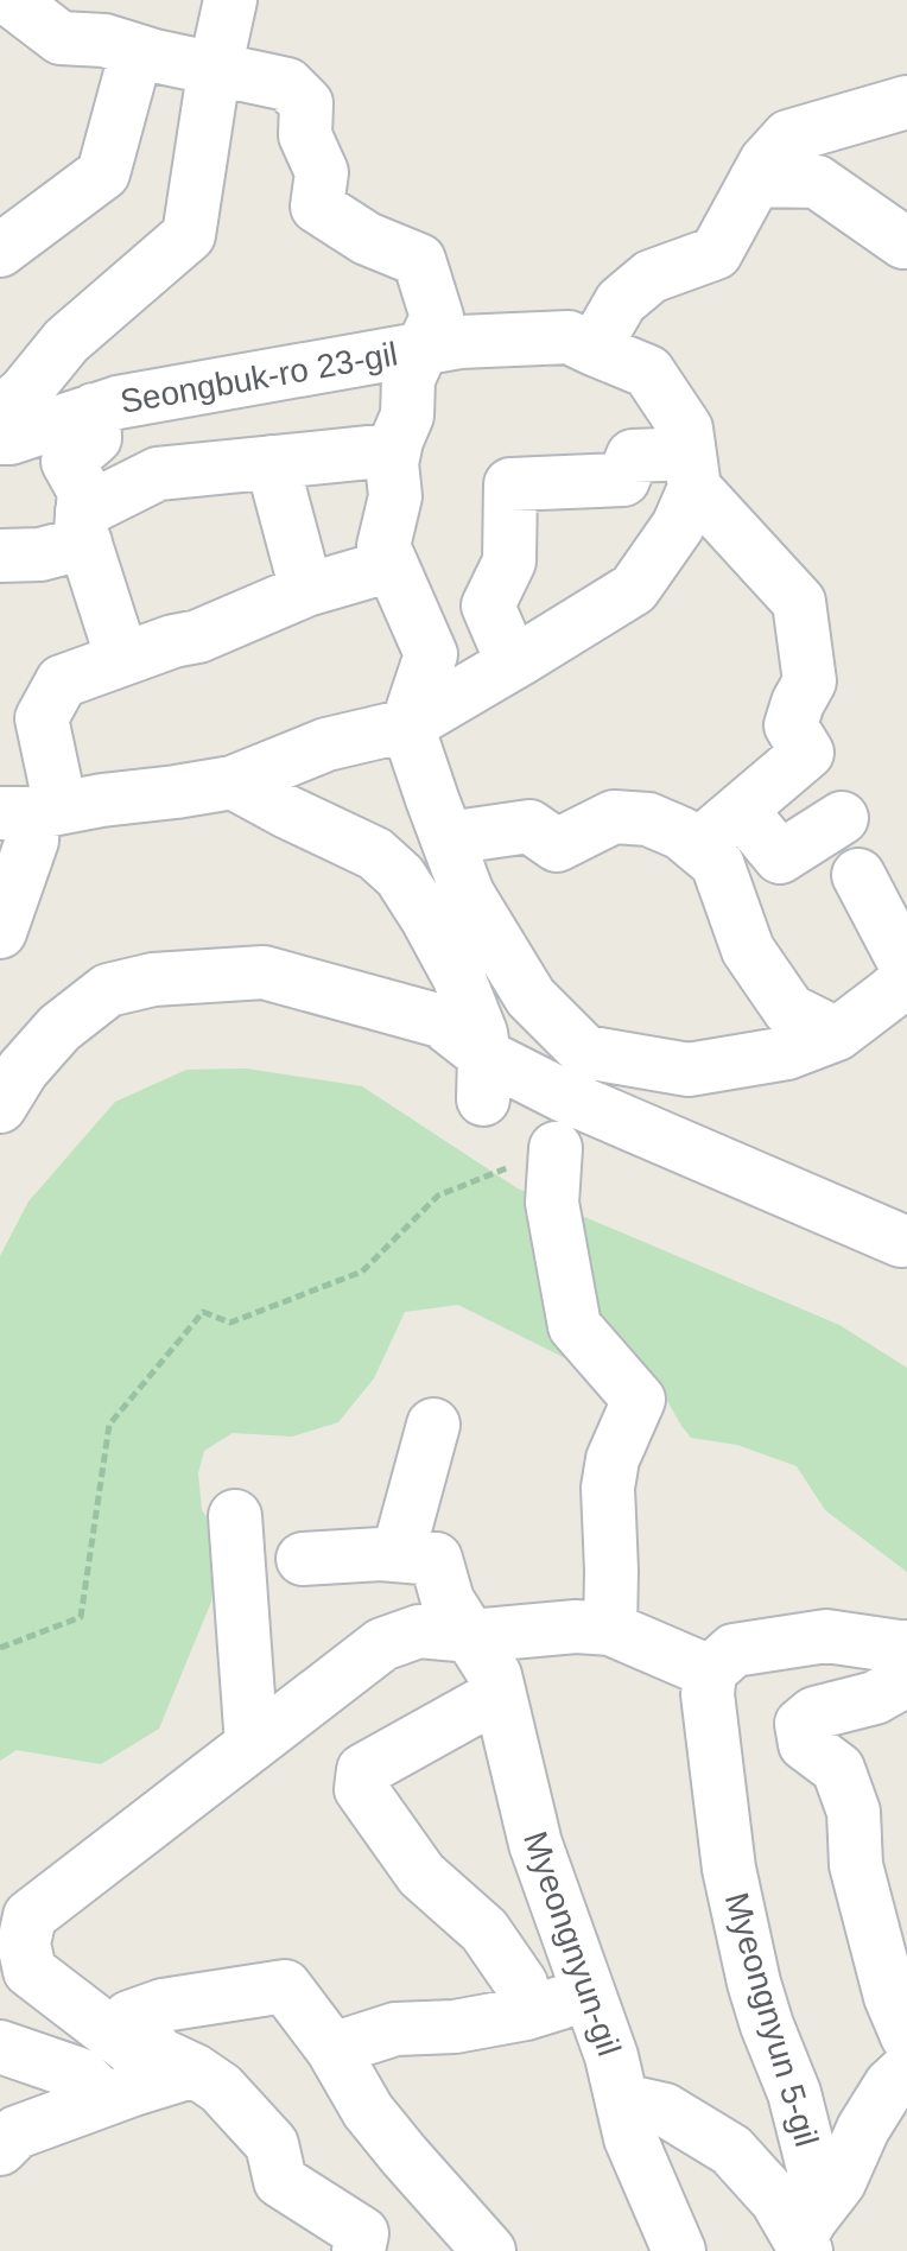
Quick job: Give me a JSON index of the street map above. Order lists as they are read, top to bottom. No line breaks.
{"streets":{"street":["Seongbuk-ro 23-gil","Myeongnyun-gil","Myeongnyun 5-gil"]}}
